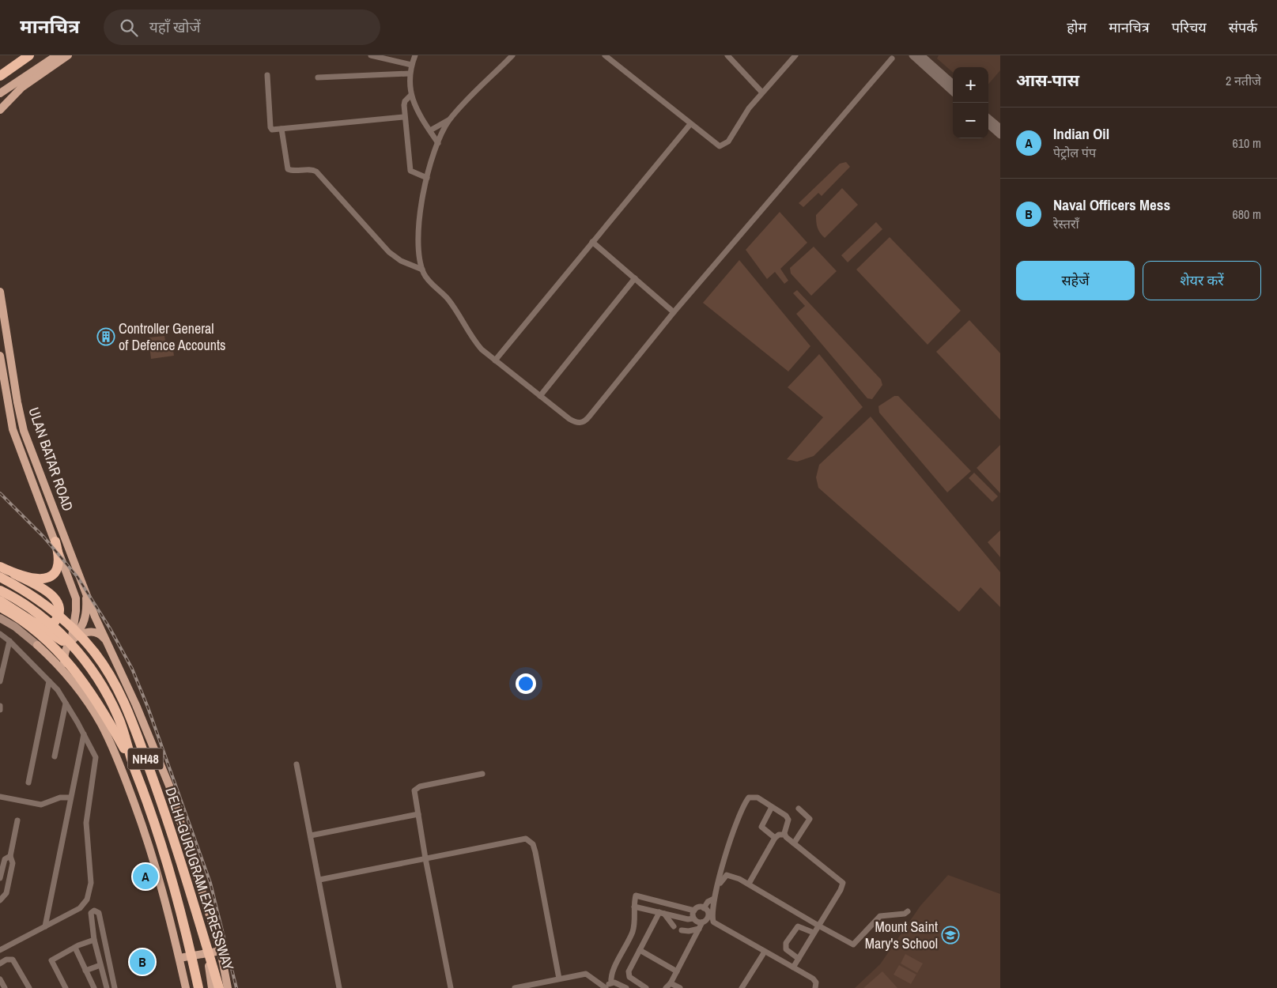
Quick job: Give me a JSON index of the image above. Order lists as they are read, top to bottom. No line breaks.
{"streets":{"highway":["NH48","DELHI-GURUGRAM EXPRESSWAY"],"main road":["ULAN BATAR ROAD"]},"places":{"building":["Controller General of Defence Accounts"],"school or university":["Mount Saint Mary's School"]},"page":{"header":"मानचित्र","search":"यहाँ खोजें","nav":["होम","मानचित्र","परिचय","संपर्क"],"heading":["आस-पास","2 नतीजे"],"map_buttons":["+","−"],"list":[{"mark":"A","name":"Indian Oil","note":"पेट्रोल पंप","value":"610 m"},{"mark":"B","name":"Naval Officers Mess","note":"रेस्तराँ","value":"680 m"}],"buttons":["सहेजें","शेयर करें"],"pins":["A","B"]}}
